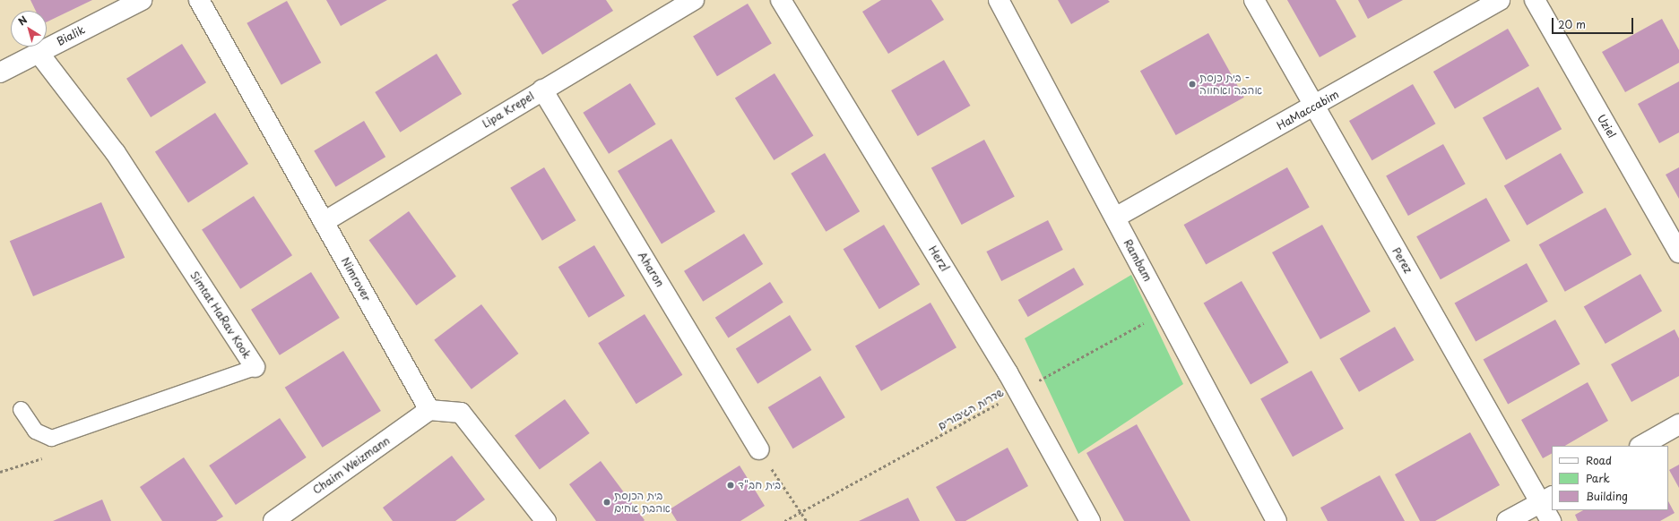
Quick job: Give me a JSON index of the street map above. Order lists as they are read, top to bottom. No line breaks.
{"streets":{"street":["Bialik","Lipa Krepel","HaMaccabim","Uziel","Herzl","Rambam","Perez","Aharon","Nimrover","Simtat HaRav Kook","Chaim Weizmann"],"path":["שדרות הגיבורים"]},"crossings":[["Bialik","Simtat HaRav Kook"],["Lipa Krepel","Aharon"],["Lipa Krepel","Nimrover"],["HaMaccabim","Rambam"],["HaMaccabim","Perez"],["Herzl","שדרות הגיבורים"],["Rambam","שדרות הגיבורים"],["Nimrover","Chaim Weizmann"]],"places":["בית כנסת - אהבה ואחווה","בית חב\"ד","בית הכנסת אהבת אחים"],"legend":["Road","Park","Building"],"scale_bar":"20 m","north":"top left"}
